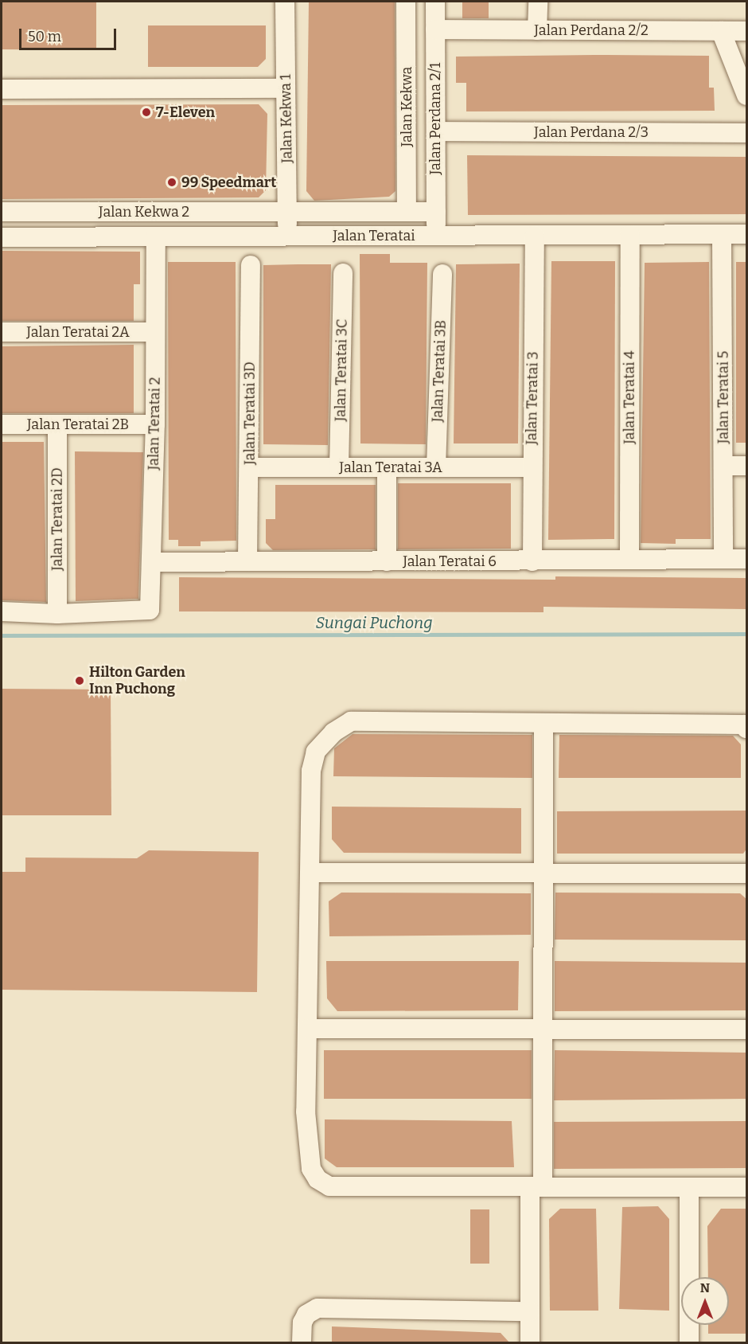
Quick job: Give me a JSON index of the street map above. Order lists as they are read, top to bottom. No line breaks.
{"streets":{"street":["Jalan Perdana 2/2","Jalan Kekwa","Jalan Kekwa 1","Jalan Perdana 2/1","Jalan Perdana 2/3","Jalan Kekwa 2","Jalan Teratai","Jalan Teratai 2A","Jalan Teratai 3C","Jalan Teratai 3B","Jalan Teratai 4","Jalan Teratai 5","Jalan Teratai 3","Jalan Teratai 3D","Jalan Teratai 2","Jalan Teratai 2B","Jalan Teratai 3A","Jalan Teratai 2D","Jalan Teratai 6"]},"crossings":[["Jalan Perdana 2/2","Jalan Perdana 2/1"],["Jalan Kekwa","Jalan Kekwa 2"],["Jalan Kekwa 1","Jalan Kekwa 2"],["Jalan Kekwa 1","Jalan Teratai"],["Jalan Perdana 2/1","Jalan Perdana 2/3"],["Jalan Perdana 2/1","Jalan Kekwa 2"],["Jalan Perdana 2/1","Jalan Teratai"],["Jalan Teratai","Jalan Teratai 4"],["Jalan Teratai","Jalan Teratai 5"],["Jalan Teratai","Jalan Teratai 3"],["Jalan Teratai","Jalan Teratai 2"],["Jalan Teratai 2A","Jalan Teratai 2"],["Jalan Teratai 3C","Jalan Teratai 3A"],["Jalan Teratai 3B","Jalan Teratai 3A"],["Jalan Teratai 4","Jalan Teratai 6"],["Jalan Teratai 5","Jalan Teratai 6"],["Jalan Teratai 3","Jalan Teratai 3A"],["Jalan Teratai 3","Jalan Teratai 6"],["Jalan Teratai 3D","Jalan Teratai 3A"],["Jalan Teratai 3D","Jalan Teratai 6"],["Jalan Teratai 2","Jalan Teratai 2B"],["Jalan Teratai 2","Jalan Teratai 2D"],["Jalan Teratai 2","Jalan Teratai 6"],["Jalan Teratai 2B","Jalan Teratai 2D"]],"water":["Sungai Puchong"],"places":["7-Eleven","99 Speedmart","Hilton Garden Inn Puchong"],"scale_bar":"50 m","north":"top"}
